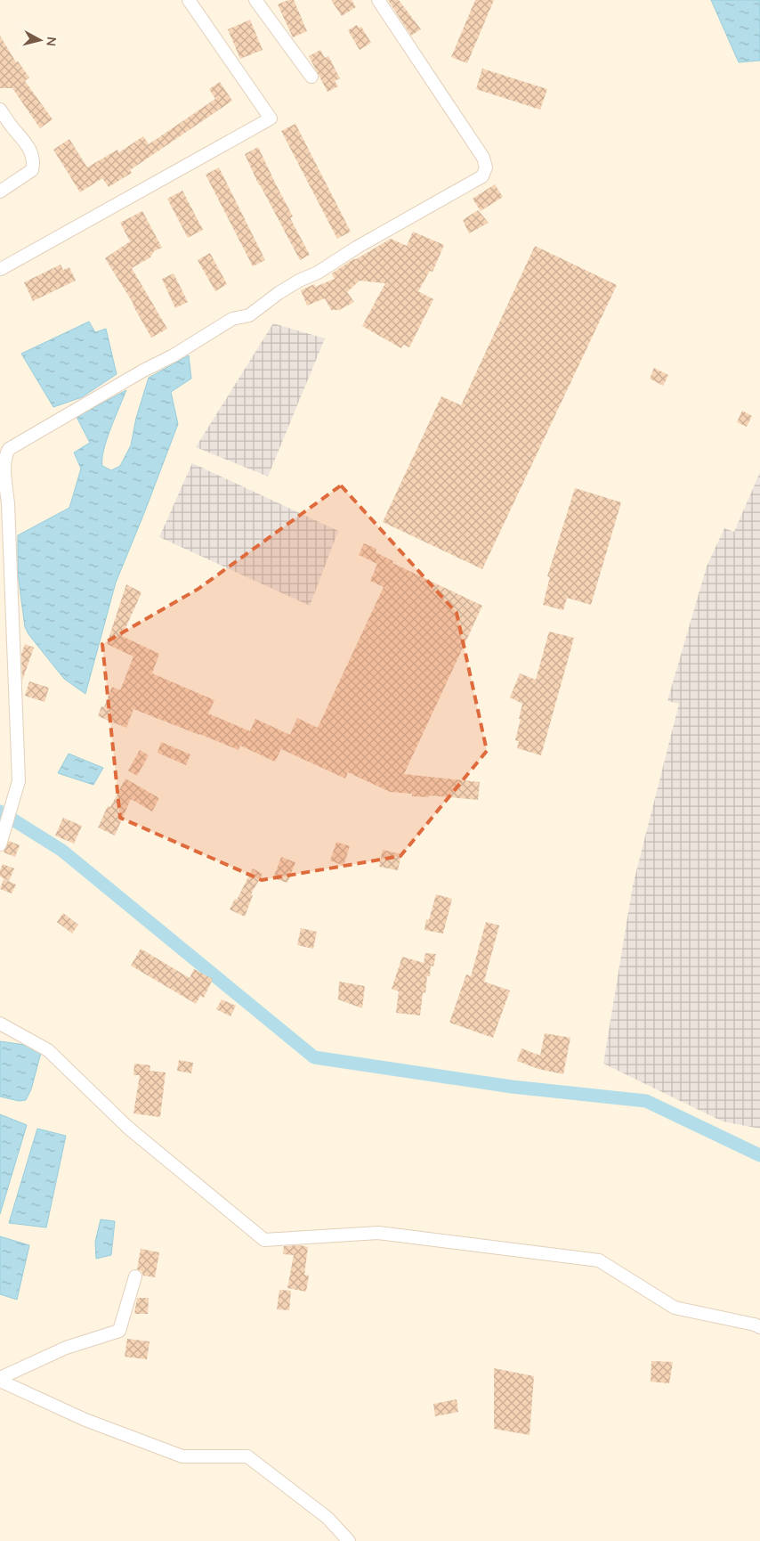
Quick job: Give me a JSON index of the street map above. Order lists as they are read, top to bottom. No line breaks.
{"north":"right"}
